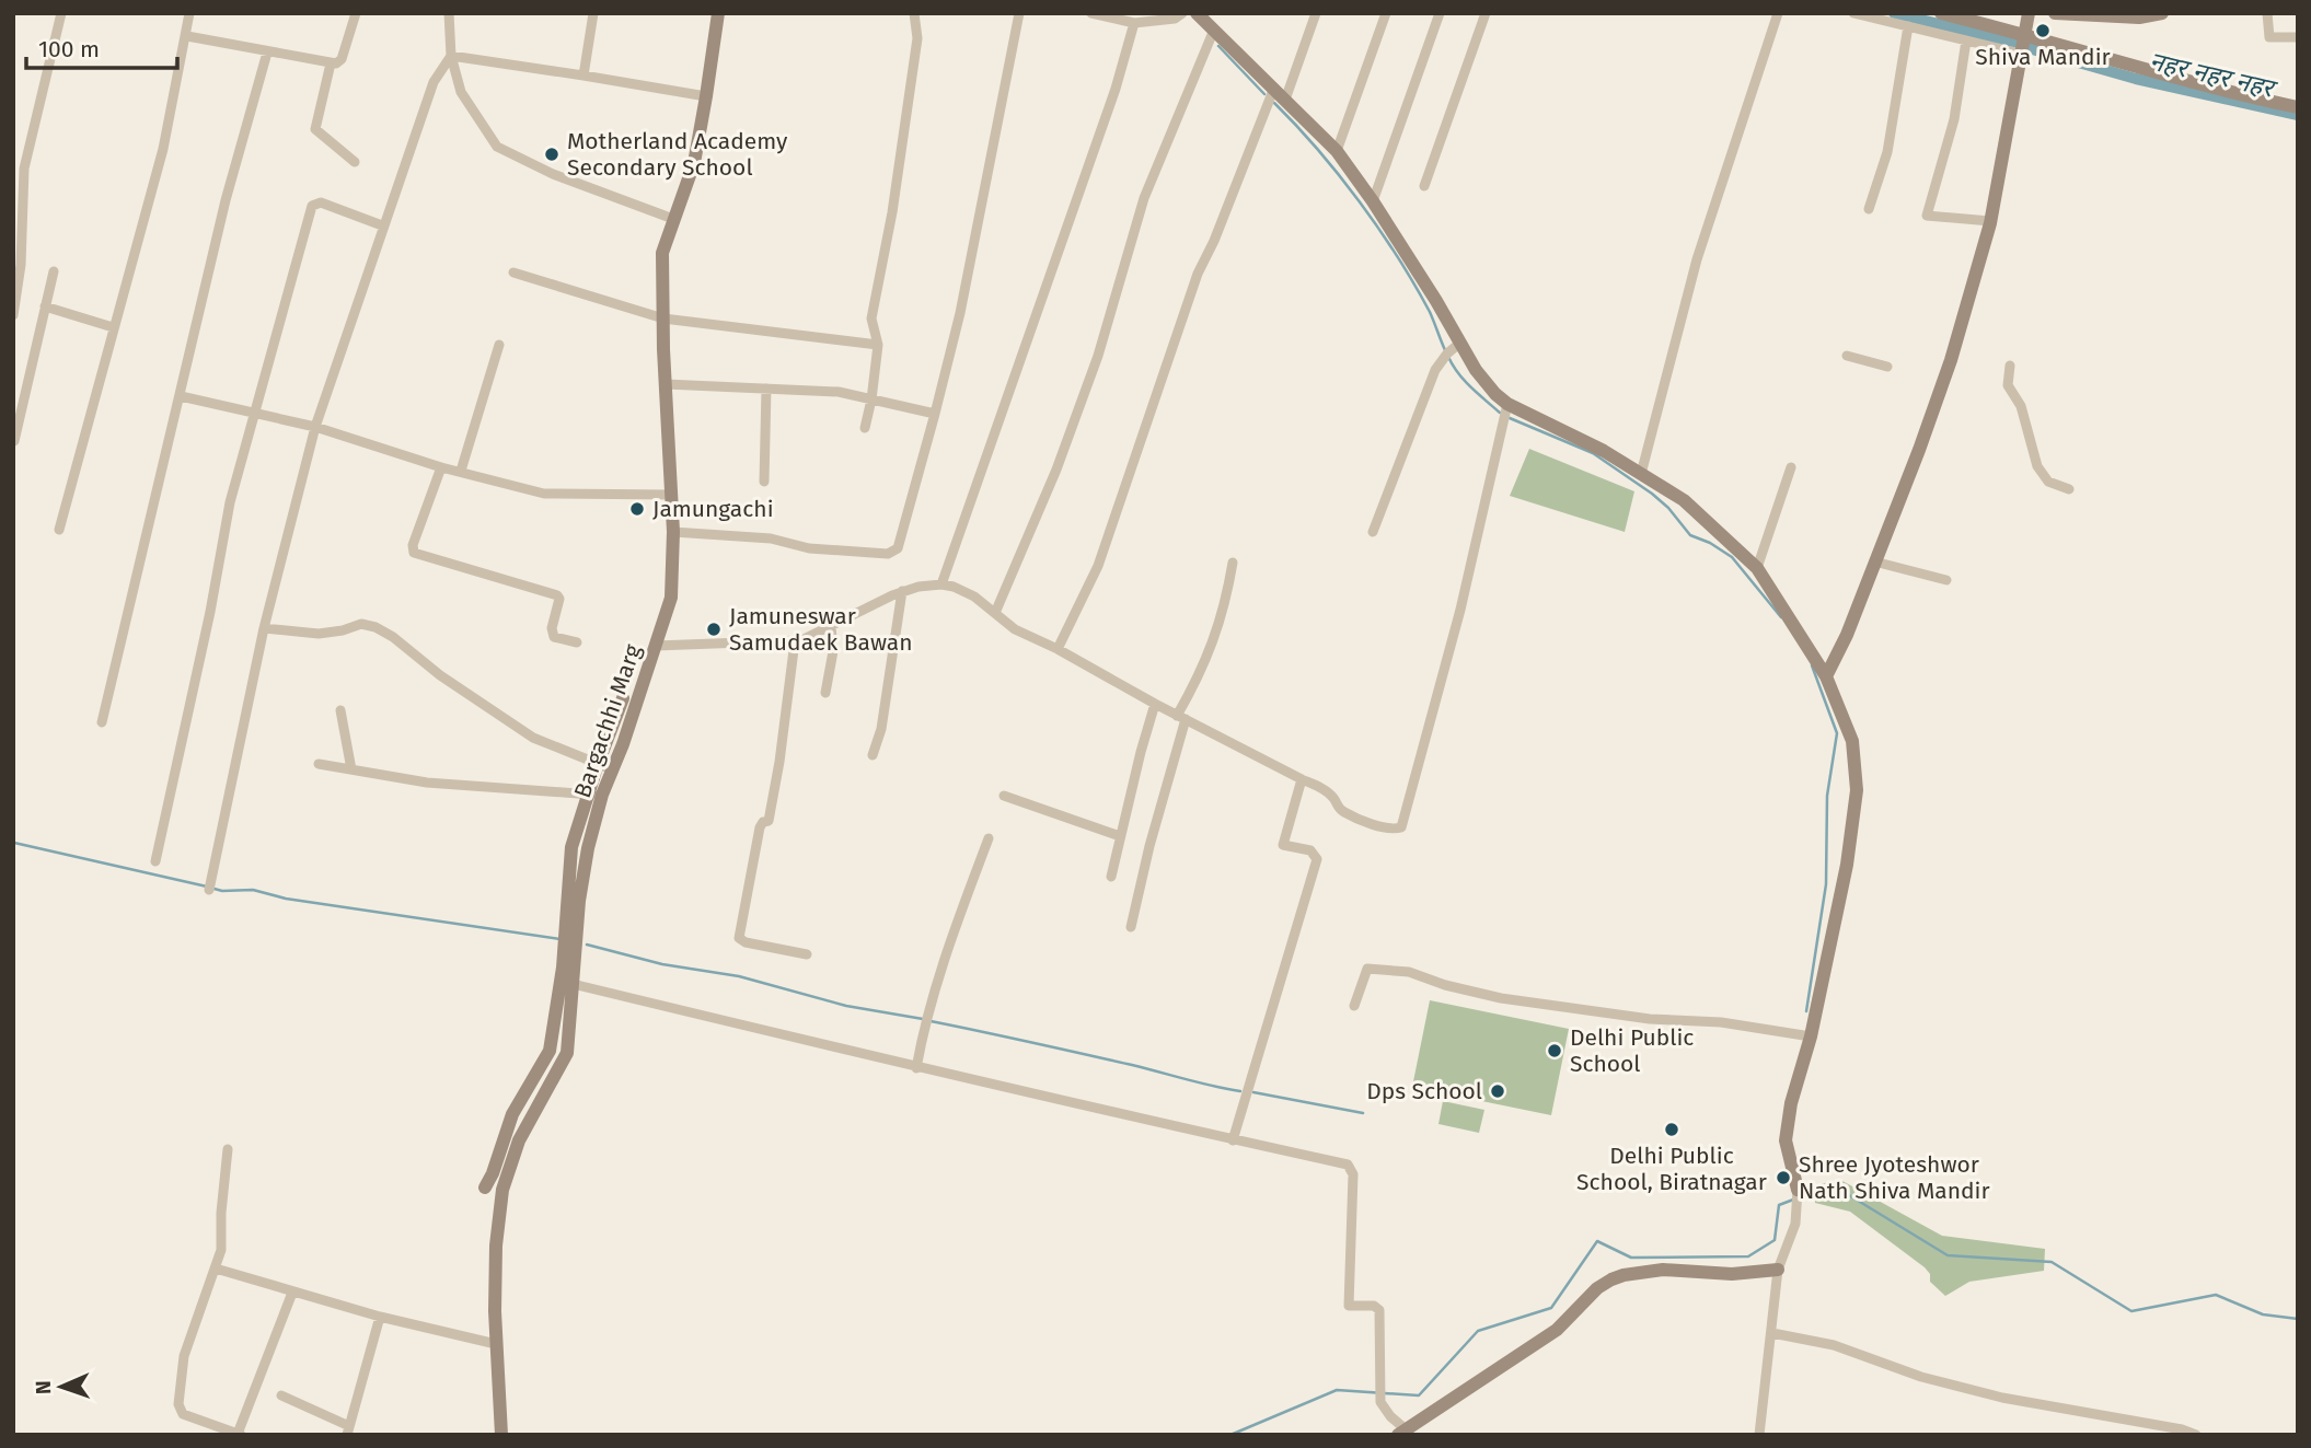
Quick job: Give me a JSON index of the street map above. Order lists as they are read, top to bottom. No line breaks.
{"streets":{"street":["Bargachhi Marg"]},"water":["नहर नहर नहर"],"places":["Shiva Mandir","Motherland Academy Secondary School","Jamungachi","Jamuneswar Samudaek Bawan","Delhi Public School","Dps School","Delhi Public School, Biratnagar","Shree Jyoteshwor Nath Shiva Mandir"],"scale_bar":"100 m","north":"left"}
